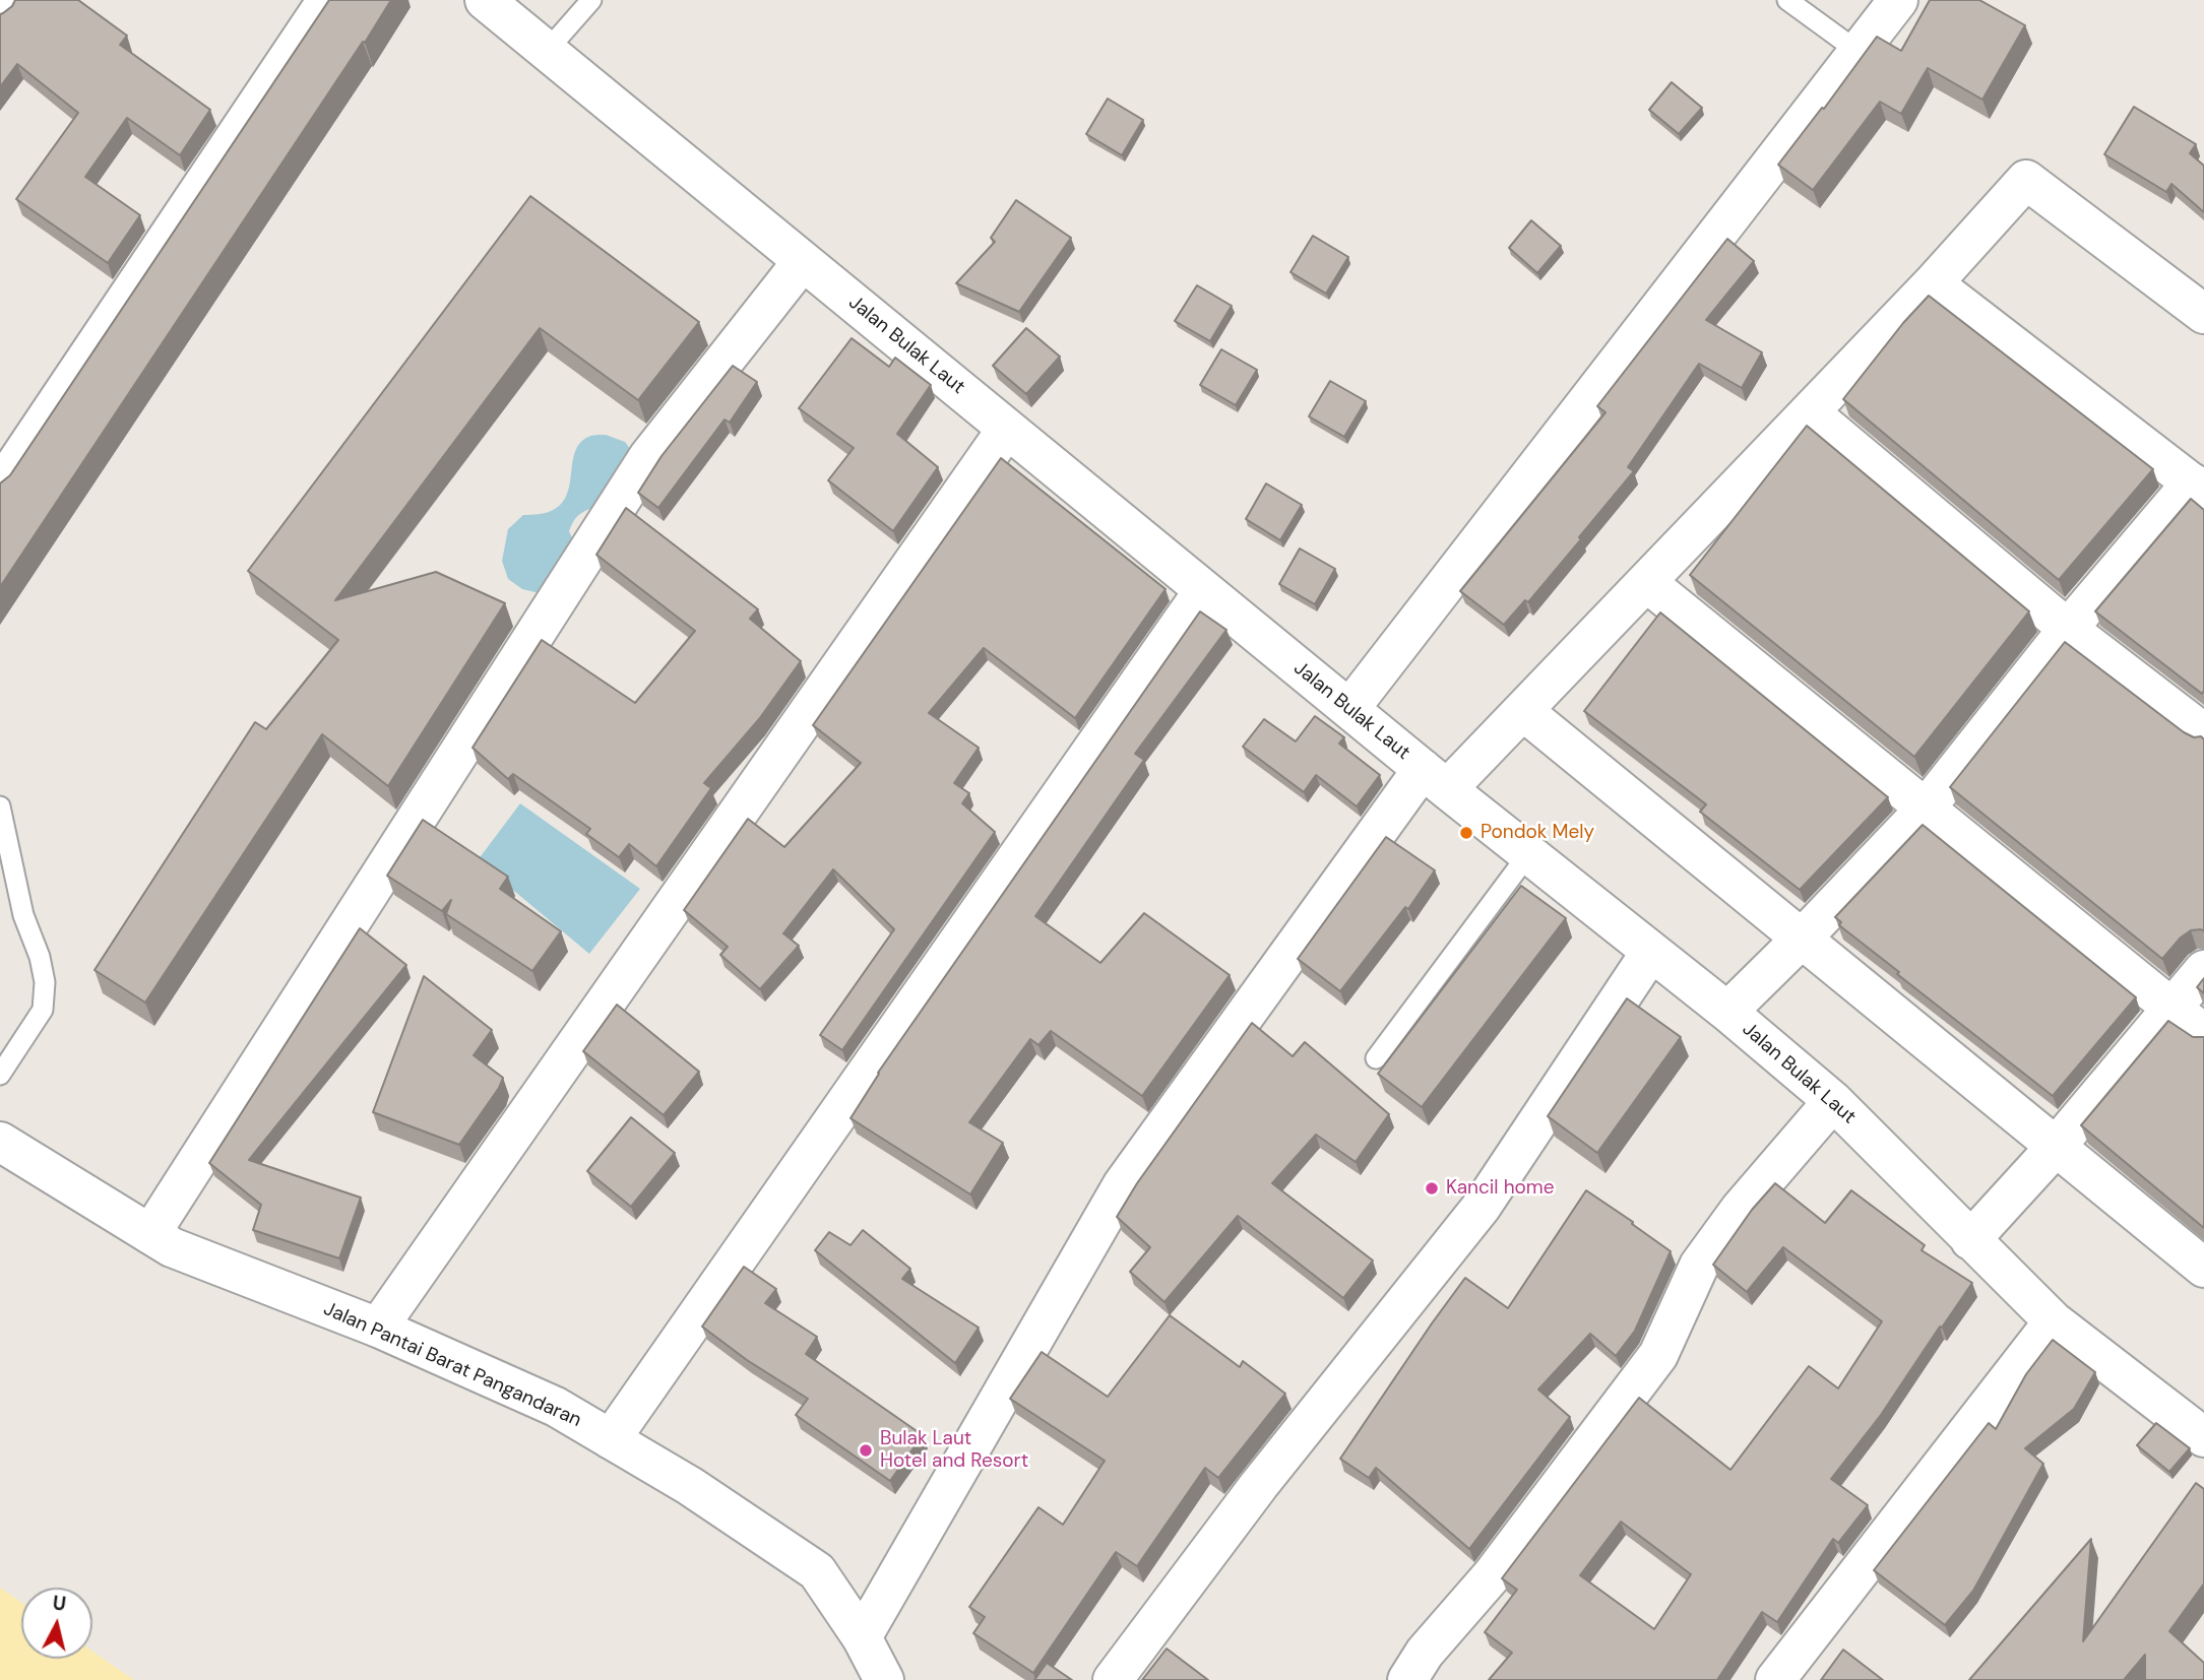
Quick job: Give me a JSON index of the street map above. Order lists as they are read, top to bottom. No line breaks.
{"streets":{"street":["Jalan Bulak Laut","Jalan Pantai Barat Pangandaran"]},"places":["Pondok Mely","Kancil home","Bulak Laut Hotel and Resort"],"north":"top"}
